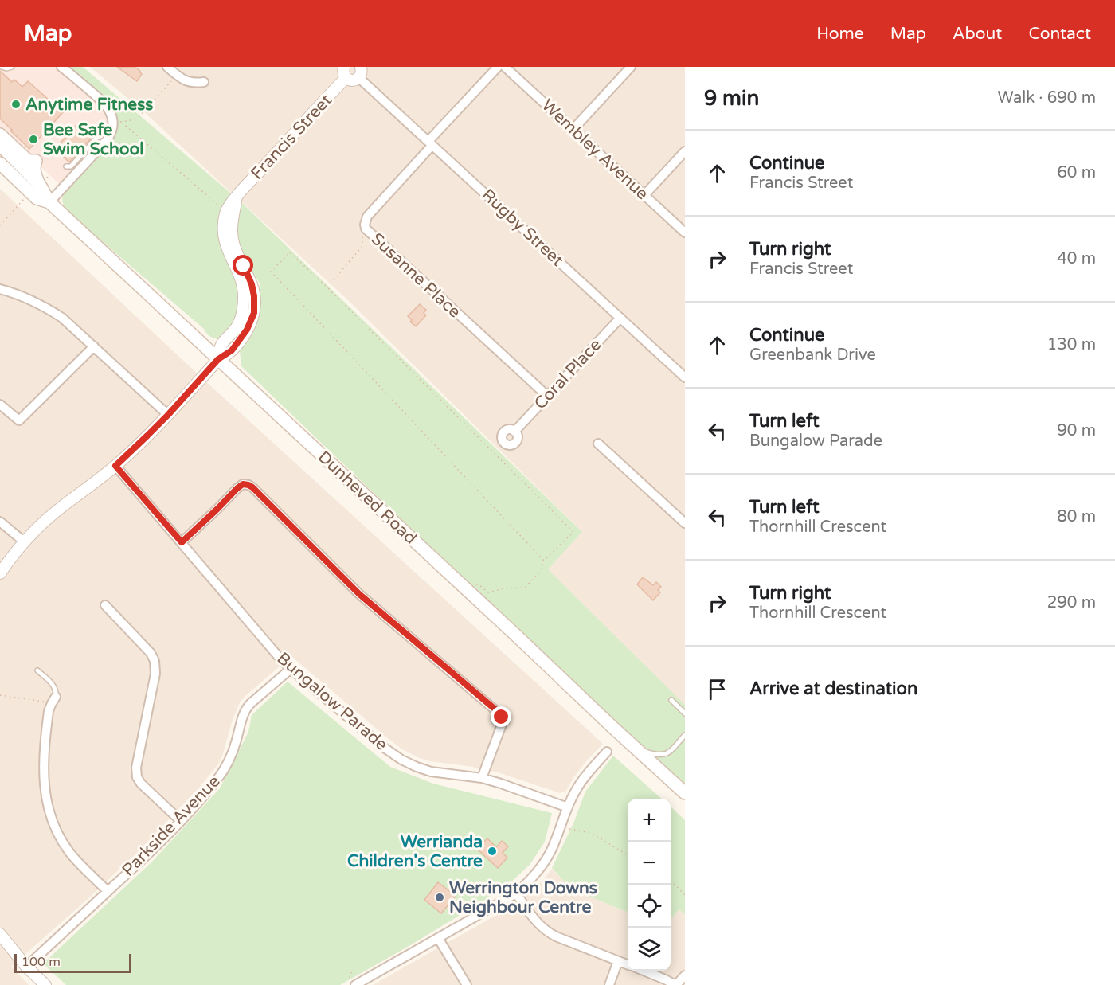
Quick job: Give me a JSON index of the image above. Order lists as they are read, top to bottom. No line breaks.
{"streets":{"main road":["Dunheved Road"],"street":["Francis Street","Wembley Avenue","Rugby Street","Susanne Place","Coral Place","Bungalow Parade","Parkside Avenue"]},"crossings":[["Francis Street","Dunheved Road"],["Francis Street","Bungalow Parade"],["Rugby Street","Susanne Place"],["Rugby Street","Coral Place"],["Susanne Place","Coral Place"],["Bungalow Parade","Parkside Avenue"]],"places":["Anytime Fitness","Bee Safe Swim School","Werrianda Children's Centre","Werrington Downs Neighbour Centre"],"scale_bar":"100 m","page":{"header":"Map","nav":["Home","Map","About","Contact"],"heading":["9 min","Walk · 690 m"],"list":[["Continue","Francis Street","60 m"],["Turn right","Francis Street","40 m"],["Continue","Greenbank Drive","130 m"],["Turn left","Bungalow Parade","90 m"],["Turn left","Thornhill Crescent","80 m"],["Turn right","Thornhill Crescent","290 m"],"Arrive at destination"],"map_buttons":["+","−"],"scale":"100 m"}}
